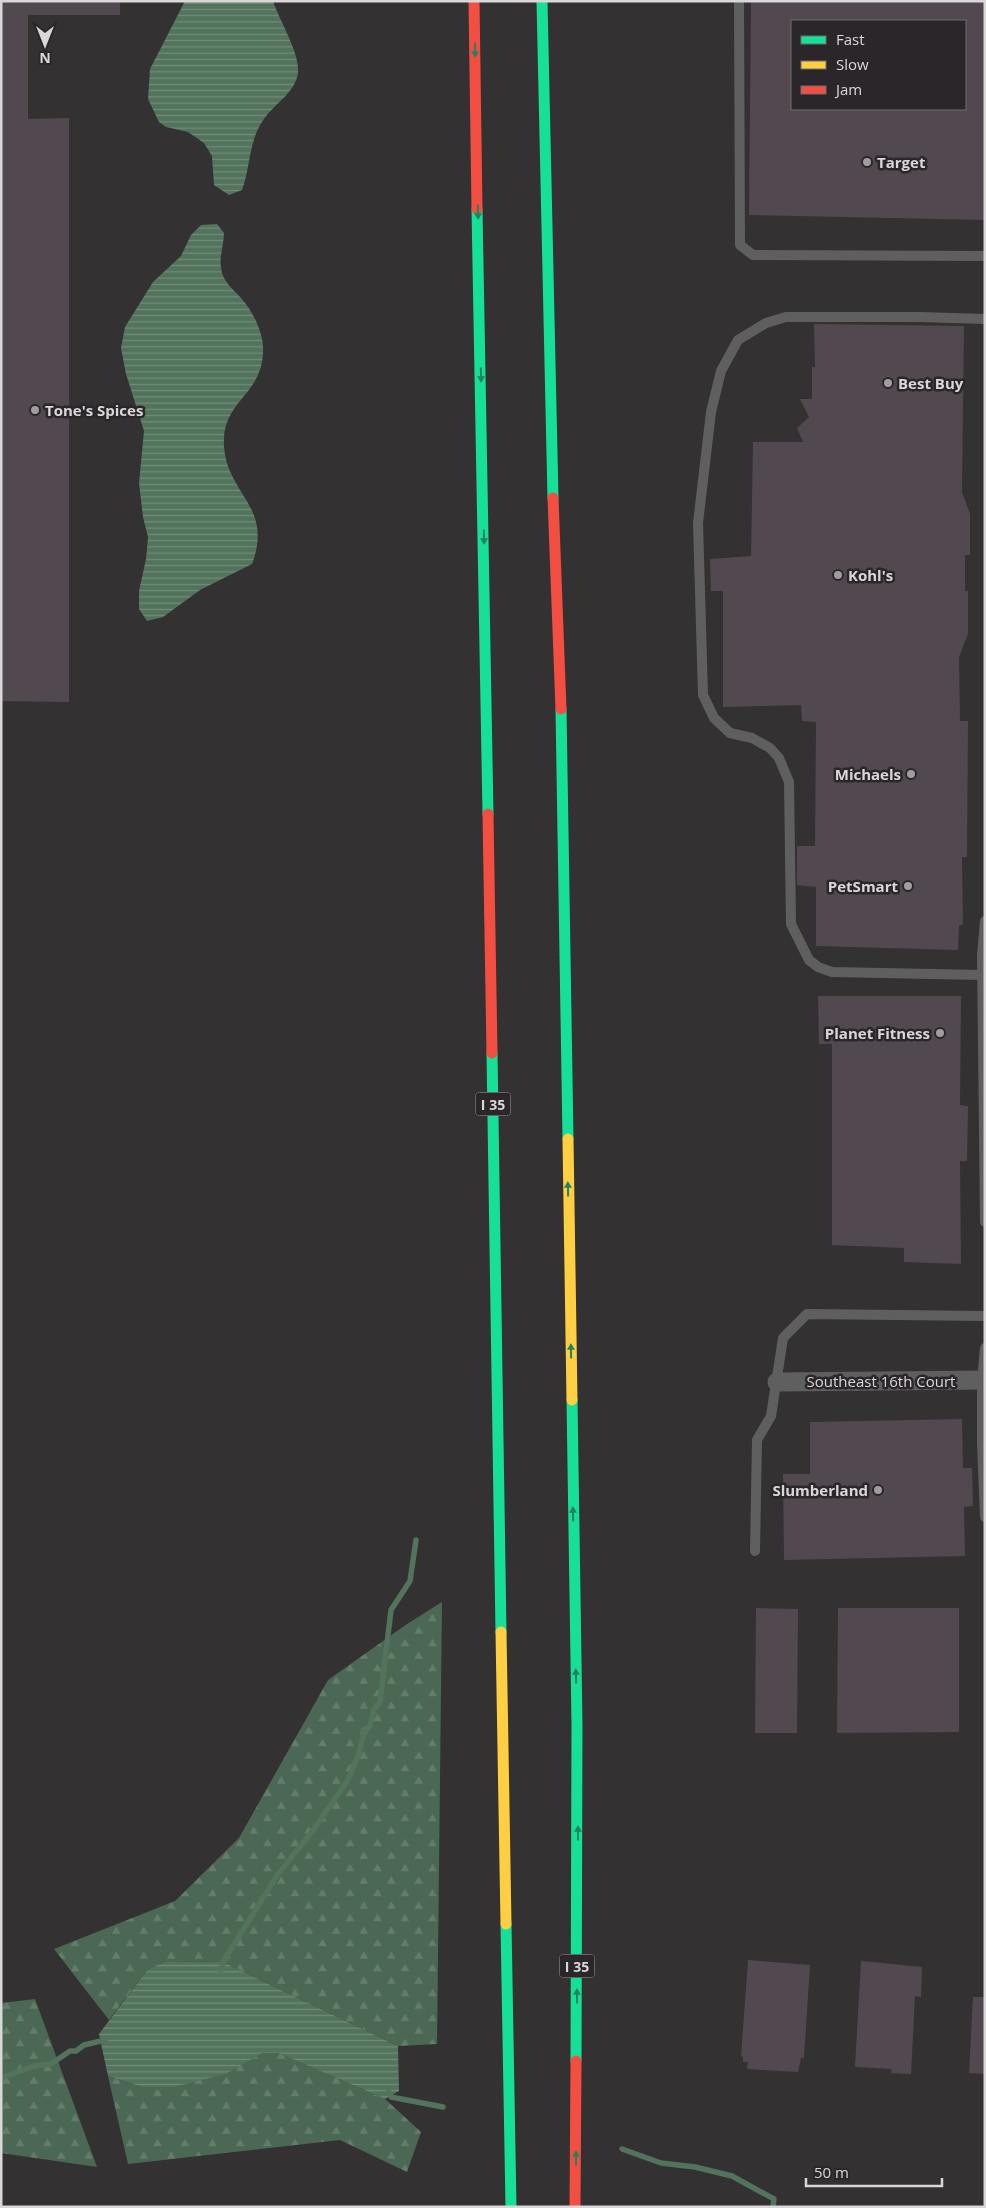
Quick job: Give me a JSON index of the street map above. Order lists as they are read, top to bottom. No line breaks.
{"streets":{"highway":["I 35"],"street":["Southeast 16th Court"]},"places":["Target","Best Buy","Tone's Spices","Kohl's","Michaels","PetSmart","Planet Fitness","Slumberland"],"legend":["Fast","Slow","Jam"],"scale_bar":"50 m","north":"bottom"}
